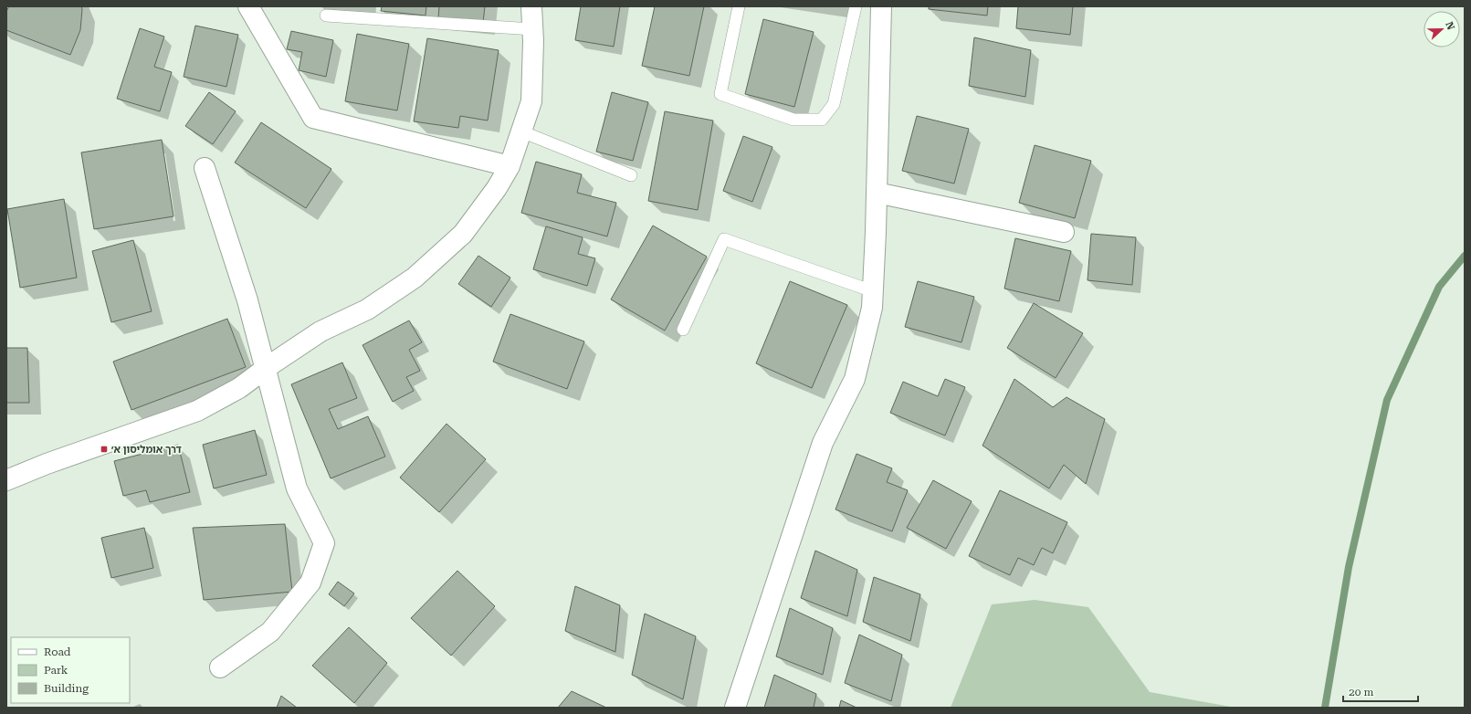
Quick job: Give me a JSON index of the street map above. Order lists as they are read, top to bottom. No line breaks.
{"places":{"transit":["דרך אומליסון א׳"]},"legend":["Road","Park","Building"],"scale_bar":"20 m","north":"right"}
